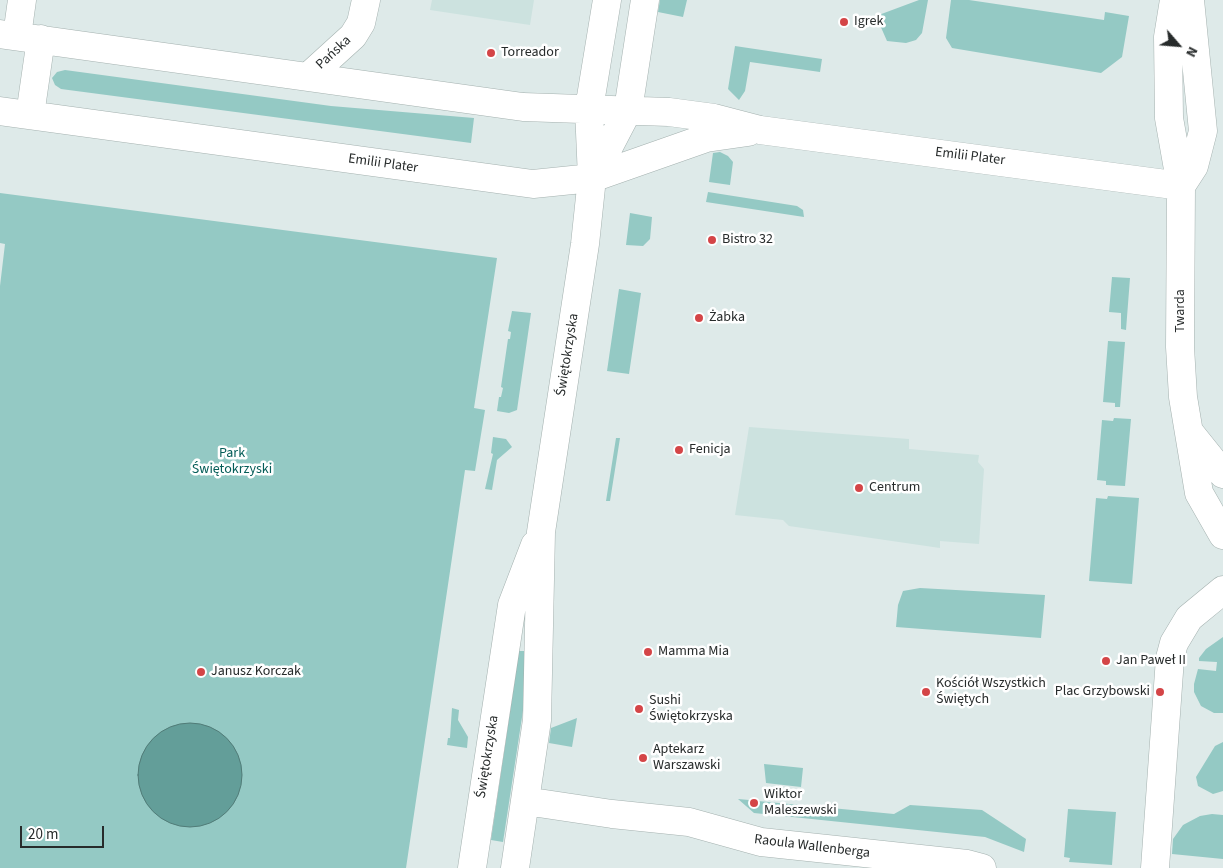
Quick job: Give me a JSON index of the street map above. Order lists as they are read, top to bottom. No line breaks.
{"streets":{"street":["Pańska","Emilii Plater","Twarda","Świętokrzyska","Raoula Wallenberga"]},"crossings":[["Pańska","Emilii Plater"],["Emilii Plater","Twarda"],["Emilii Plater","Świętokrzyska"],["Świętokrzyska","Raoula Wallenberga"]],"parks":["Park Świętokrzyski"],"places":["Igrek","Torreador","Bistro 32","Żabka","Fenicja","Centrum","Mamma Mia","Jan Paweł II","Janusz Korczak","Kościół Wszystkich Świętych","Plac Grzybowski","Sushi Świętokrzyska","Aptekarz Warszawski","Wiktor Maleszewski"],"scale_bar":"20 m","north":"bottom right"}
